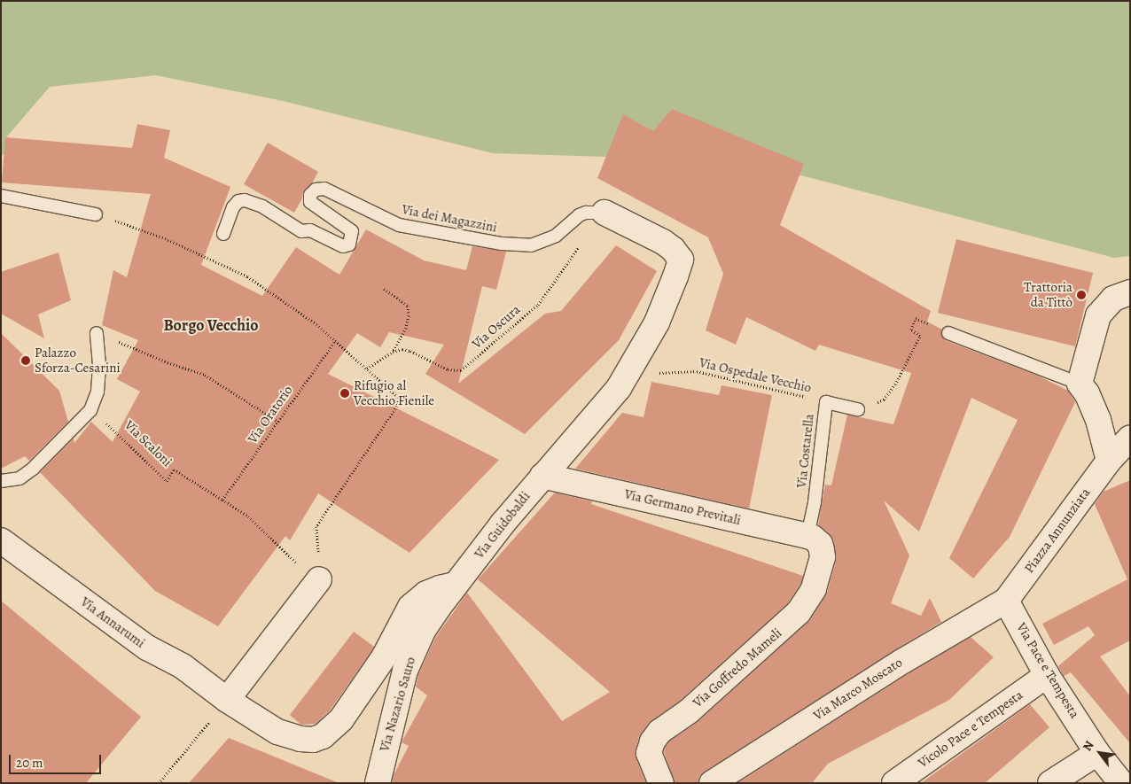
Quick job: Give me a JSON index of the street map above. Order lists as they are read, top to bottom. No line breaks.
{"streets":{"street":["Via Germano Previtali","Via Guidobaldi","Piazza Annunziata","Via Annarumi","Via Goffredo Mameli","Via Pace e Tempesta","Via Marco Moscato","Via Nazario Sauro","Vicolo Pace e Tempesta"],"lane":["Via dei Magazzini","Via Costarella"],"path":["Via Oscura","Via Ospedale Vecchio","Via Oratorio","Via Scaloni"]},"crossings":[["Via dei Magazzini","Via Oscura"],["Via dei Magazzini","Via Guidobaldi"],["Via Oscura","Via Guidobaldi"],["Via Ospedale Vecchio","Via Costarella"],["Via Ospedale Vecchio","Via Guidobaldi"],["Via Oratorio","Via Scaloni"],["Via Costarella","Via Germano Previtali"],["Via Costarella","Via Goffredo Mameli"],["Via Germano Previtali","Via Guidobaldi"],["Via Germano Previtali","Via Goffredo Mameli"],["Via Guidobaldi","Via Annarumi"],["Via Guidobaldi","Via Nazario Sauro"],["Piazza Annunziata","Via Pace e Tempesta"],["Piazza Annunziata","Via Marco Moscato"],["Via Annarumi","Via Nazario Sauro"],["Via Pace e Tempesta","Via Marco Moscato"],["Via Pace e Tempesta","Vicolo Pace e Tempesta"]],"districts":["Borgo Vecchio"],"places":["Trattoria da Tittò","Palazzo Sforza-Cesarini","Rifugio al Vecchio Fienile"],"scale_bar":"20 m","north":"top left"}
